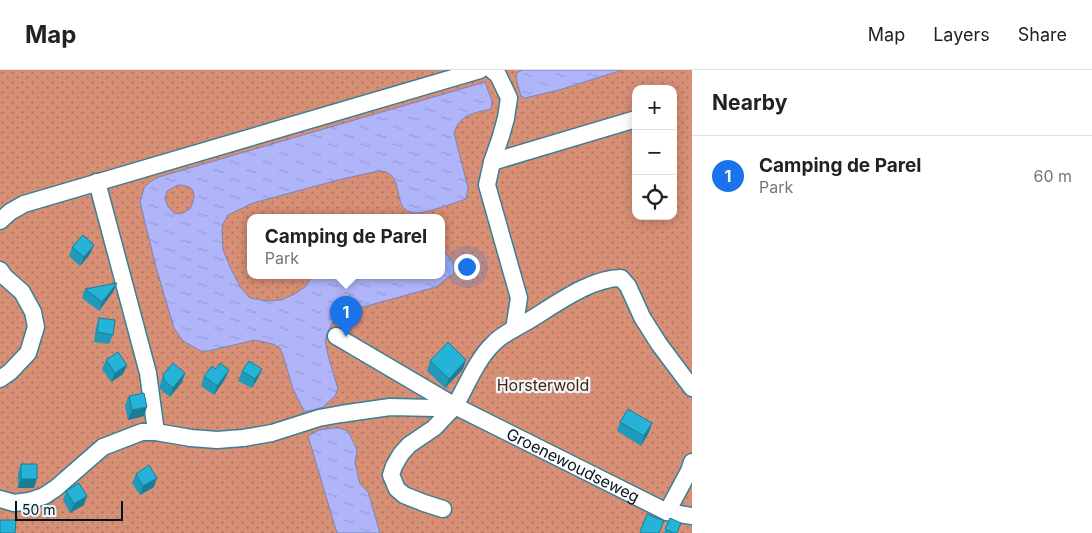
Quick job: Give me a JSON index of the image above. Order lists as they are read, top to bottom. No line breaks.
{"streets":{"lane":["Groenewoudseweg"]},"parks":["Horsterwold"],"scale_bar":"50 m","page":{"header":"Map","nav":["Map","Layers","Share"],"heading":"Nearby","map_buttons":["+","−"],"list":[{"mark":"1","name":"Camping de Parel","note":"Park","value":"60 m"}],"popup":["Camping de Parel","Park"],"pins":"1","scale":"50 m"}}
